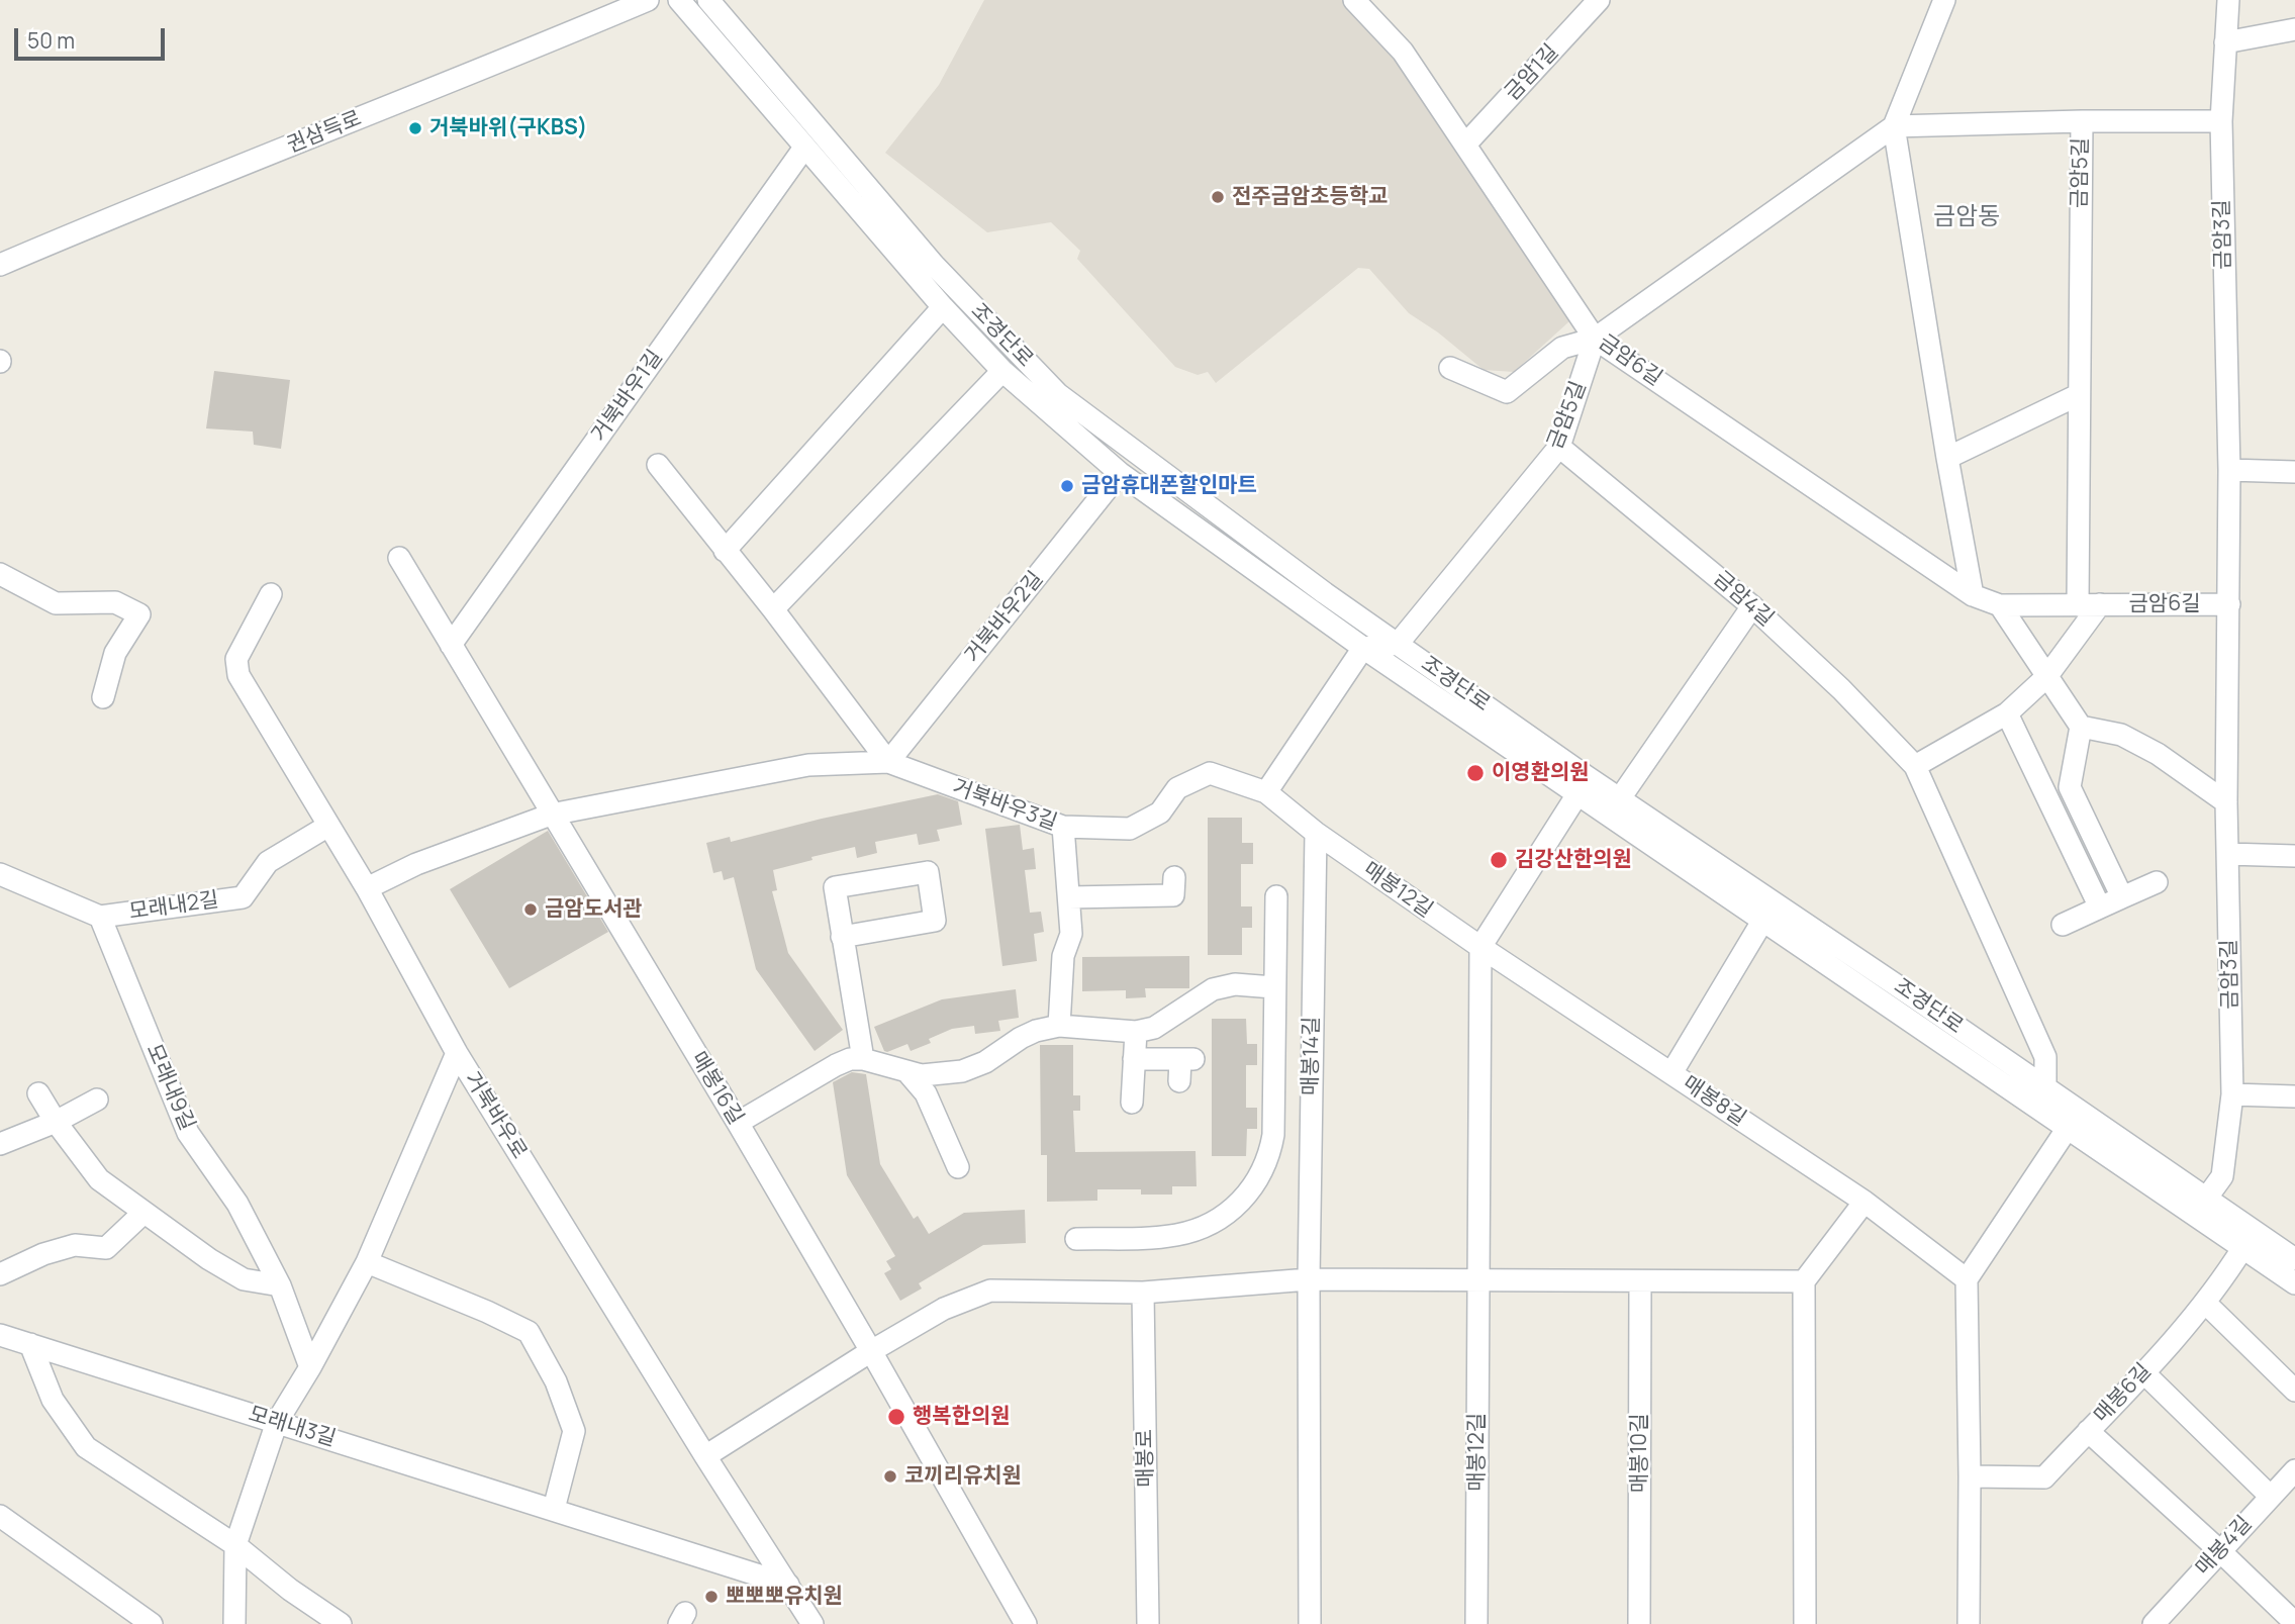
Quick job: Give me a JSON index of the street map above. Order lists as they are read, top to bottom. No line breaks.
{"streets":{"street":["금암1길","권삼득로","금암5길","금암3길","조경단로","금암6길","거북바우1길","금암4길","거북바우2길","거북바우3길","매봉12길","모래내2길","매봉14길","모래내9길","매봉16길","매봉8길","거북바우로","매봉6길","모래내3길","매봉10길","매봉로","매봉4길"]},"crossings":[["금암1길","금암6길"],["금암5길","금암3길"],["금암5길","조경단로"],["금암5길","금암6길"],["금암5길","금암4길"],["금암3길","조경단로"],["금암3길","금암6길"],["조경단로","거북바우1길"],["조경단로","금암4길"],["조경단로","거북바우2길"],["조경단로","매봉6길"],["거북바우1길","매봉16길"],["거북바우2길","거북바우3길"],["거북바우3길","매봉12길"],["거북바우3길","매봉16길"],["거북바우3길","거북바우로"],["매봉12길","매봉14길"],["매봉12길","매봉8길"],["모래내2길","모래내9길"],["모래내2길","거북바우로"],["거북바우로","모래내3길"]],"districts":["금암동"],"places":["거북바위(구KBS)","전주금암초등학교","금암휴대폰할인마트","이영환의원","김강산한의원","금암도서관","행복한의원","코끼리유치원","뽀뽀뽀유치원"],"scale_bar":"50 m"}
